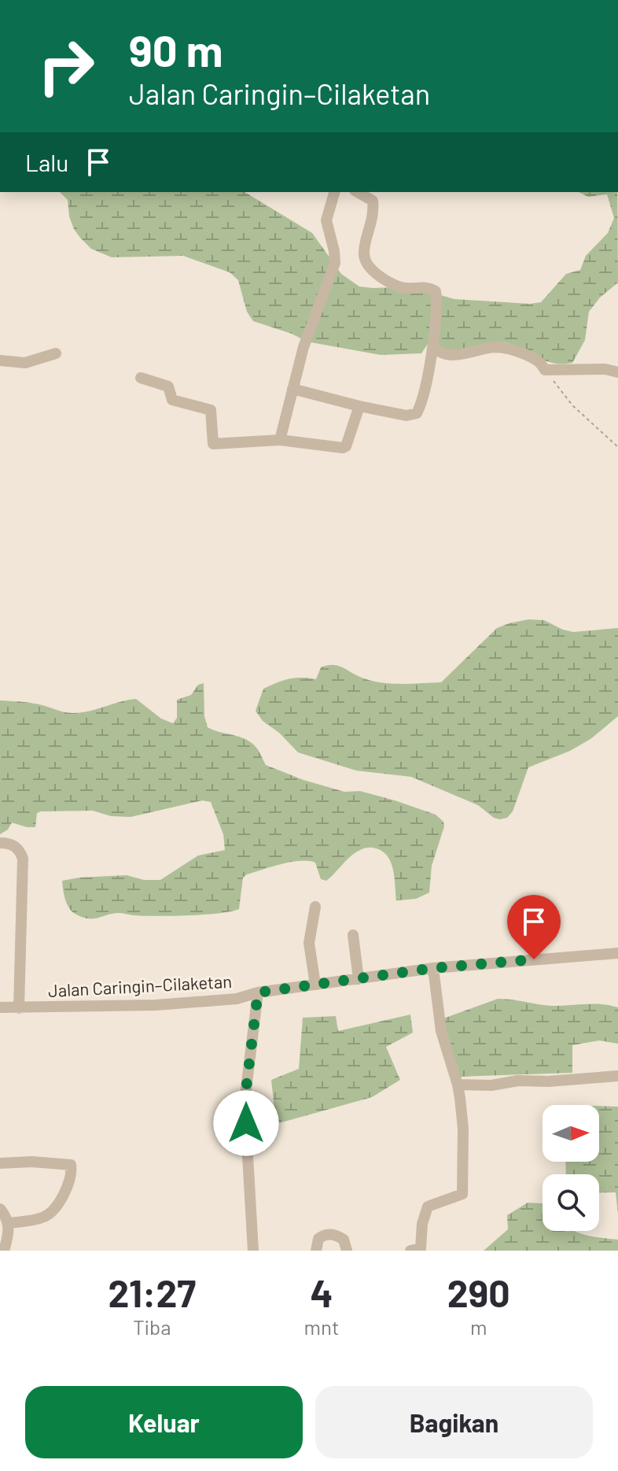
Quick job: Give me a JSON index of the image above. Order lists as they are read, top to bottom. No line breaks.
{"streets":{"street":["Jalan Caringin–Cilaketan"]},"north":"right","page":{"turn":["90 m","Jalan Caringin–Cilaketan"],"then":"Lalu","eta":["21:27","Tiba","4","mnt","290","m"],"buttons":["Keluar","Bagikan"]}}
